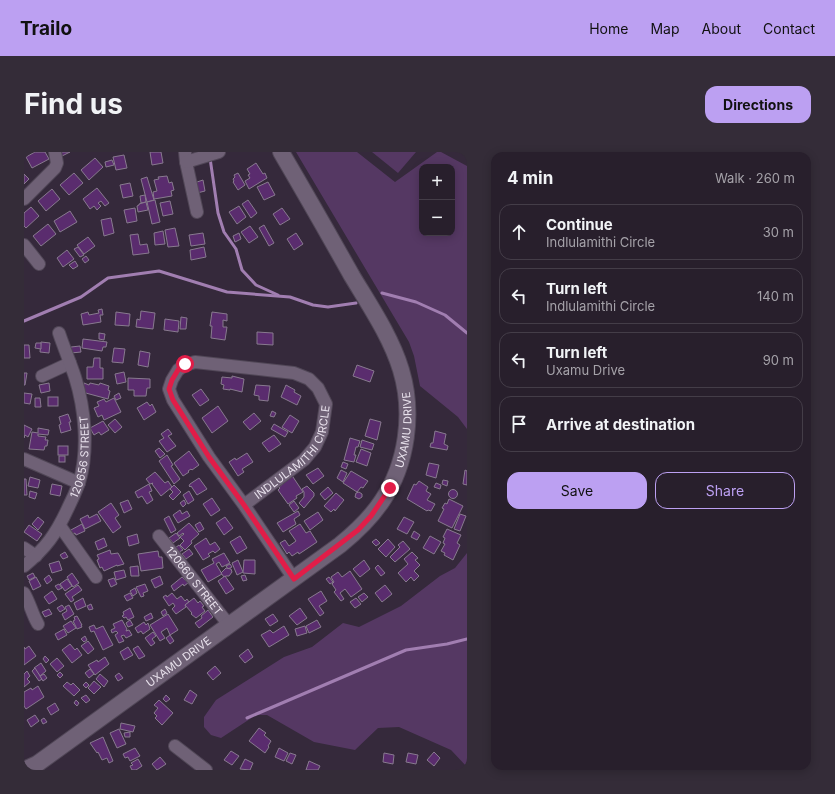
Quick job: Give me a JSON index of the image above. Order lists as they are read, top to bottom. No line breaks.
{"streets":{"street":["UXAMU DRIVE","INDLULAMITHI CIRCLE","120656 STREET","120660 STREET"]},"crossings":[["UXAMU DRIVE","INDLULAMITHI CIRCLE"],["UXAMU DRIVE","120660 STREET"]],"page":{"header":"Trailo","nav":["Home","Map","About","Contact"],"buttons":["Directions",["Save","Share"]],"title":"Find us","heading":["4 min","Walk · 260 m"],"map_buttons":["+","−"],"list":[["Continue","Indlulamithi Circle","30 m"],["Turn left","Indlulamithi Circle","140 m"],["Turn left","Uxamu Drive","90 m"],"Arrive at destination"]}}
